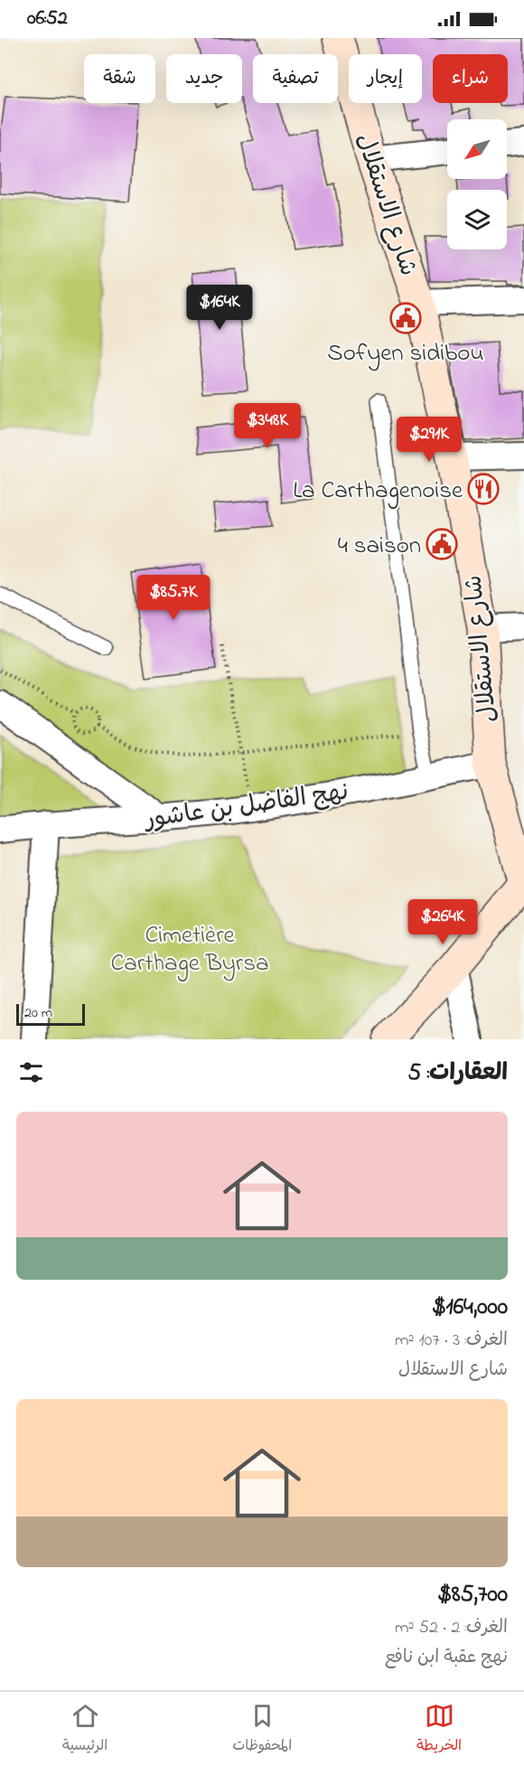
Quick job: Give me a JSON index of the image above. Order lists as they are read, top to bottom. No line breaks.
{"streets":{"street":["شارع الاستقلال","نهج الفاضل بن عاشور"]},"crossings":[["شارع الاستقلال","نهج الفاضل بن عاشور"]],"parks":["Cimetière Carthage Byrsa"],"places":{"public building":["Sofyen sidibou","4 saison"],"restaurant":["La Carthagenoise"]},"scale_bar":"20 m","north":"bottom left","page":{"status":"06:52","chip":["شراء","إيجار","تصفية","جديد","شقة"],"price":["$164K","$348K","$291K","$85.7K","$264K"],"scale":"20 m","heading":"العقارات: 5","list":[{"name":"$164,000","note":"الغرف: 3 · 107 m² · شارع الاستقلال"},{"name":"$85,700","note":"الغرف: 2 · 52 m² · نهج عقبة ابن نافع"}],"tabs":["الخريطة","المحفوظات","الرئيسية"]}}
